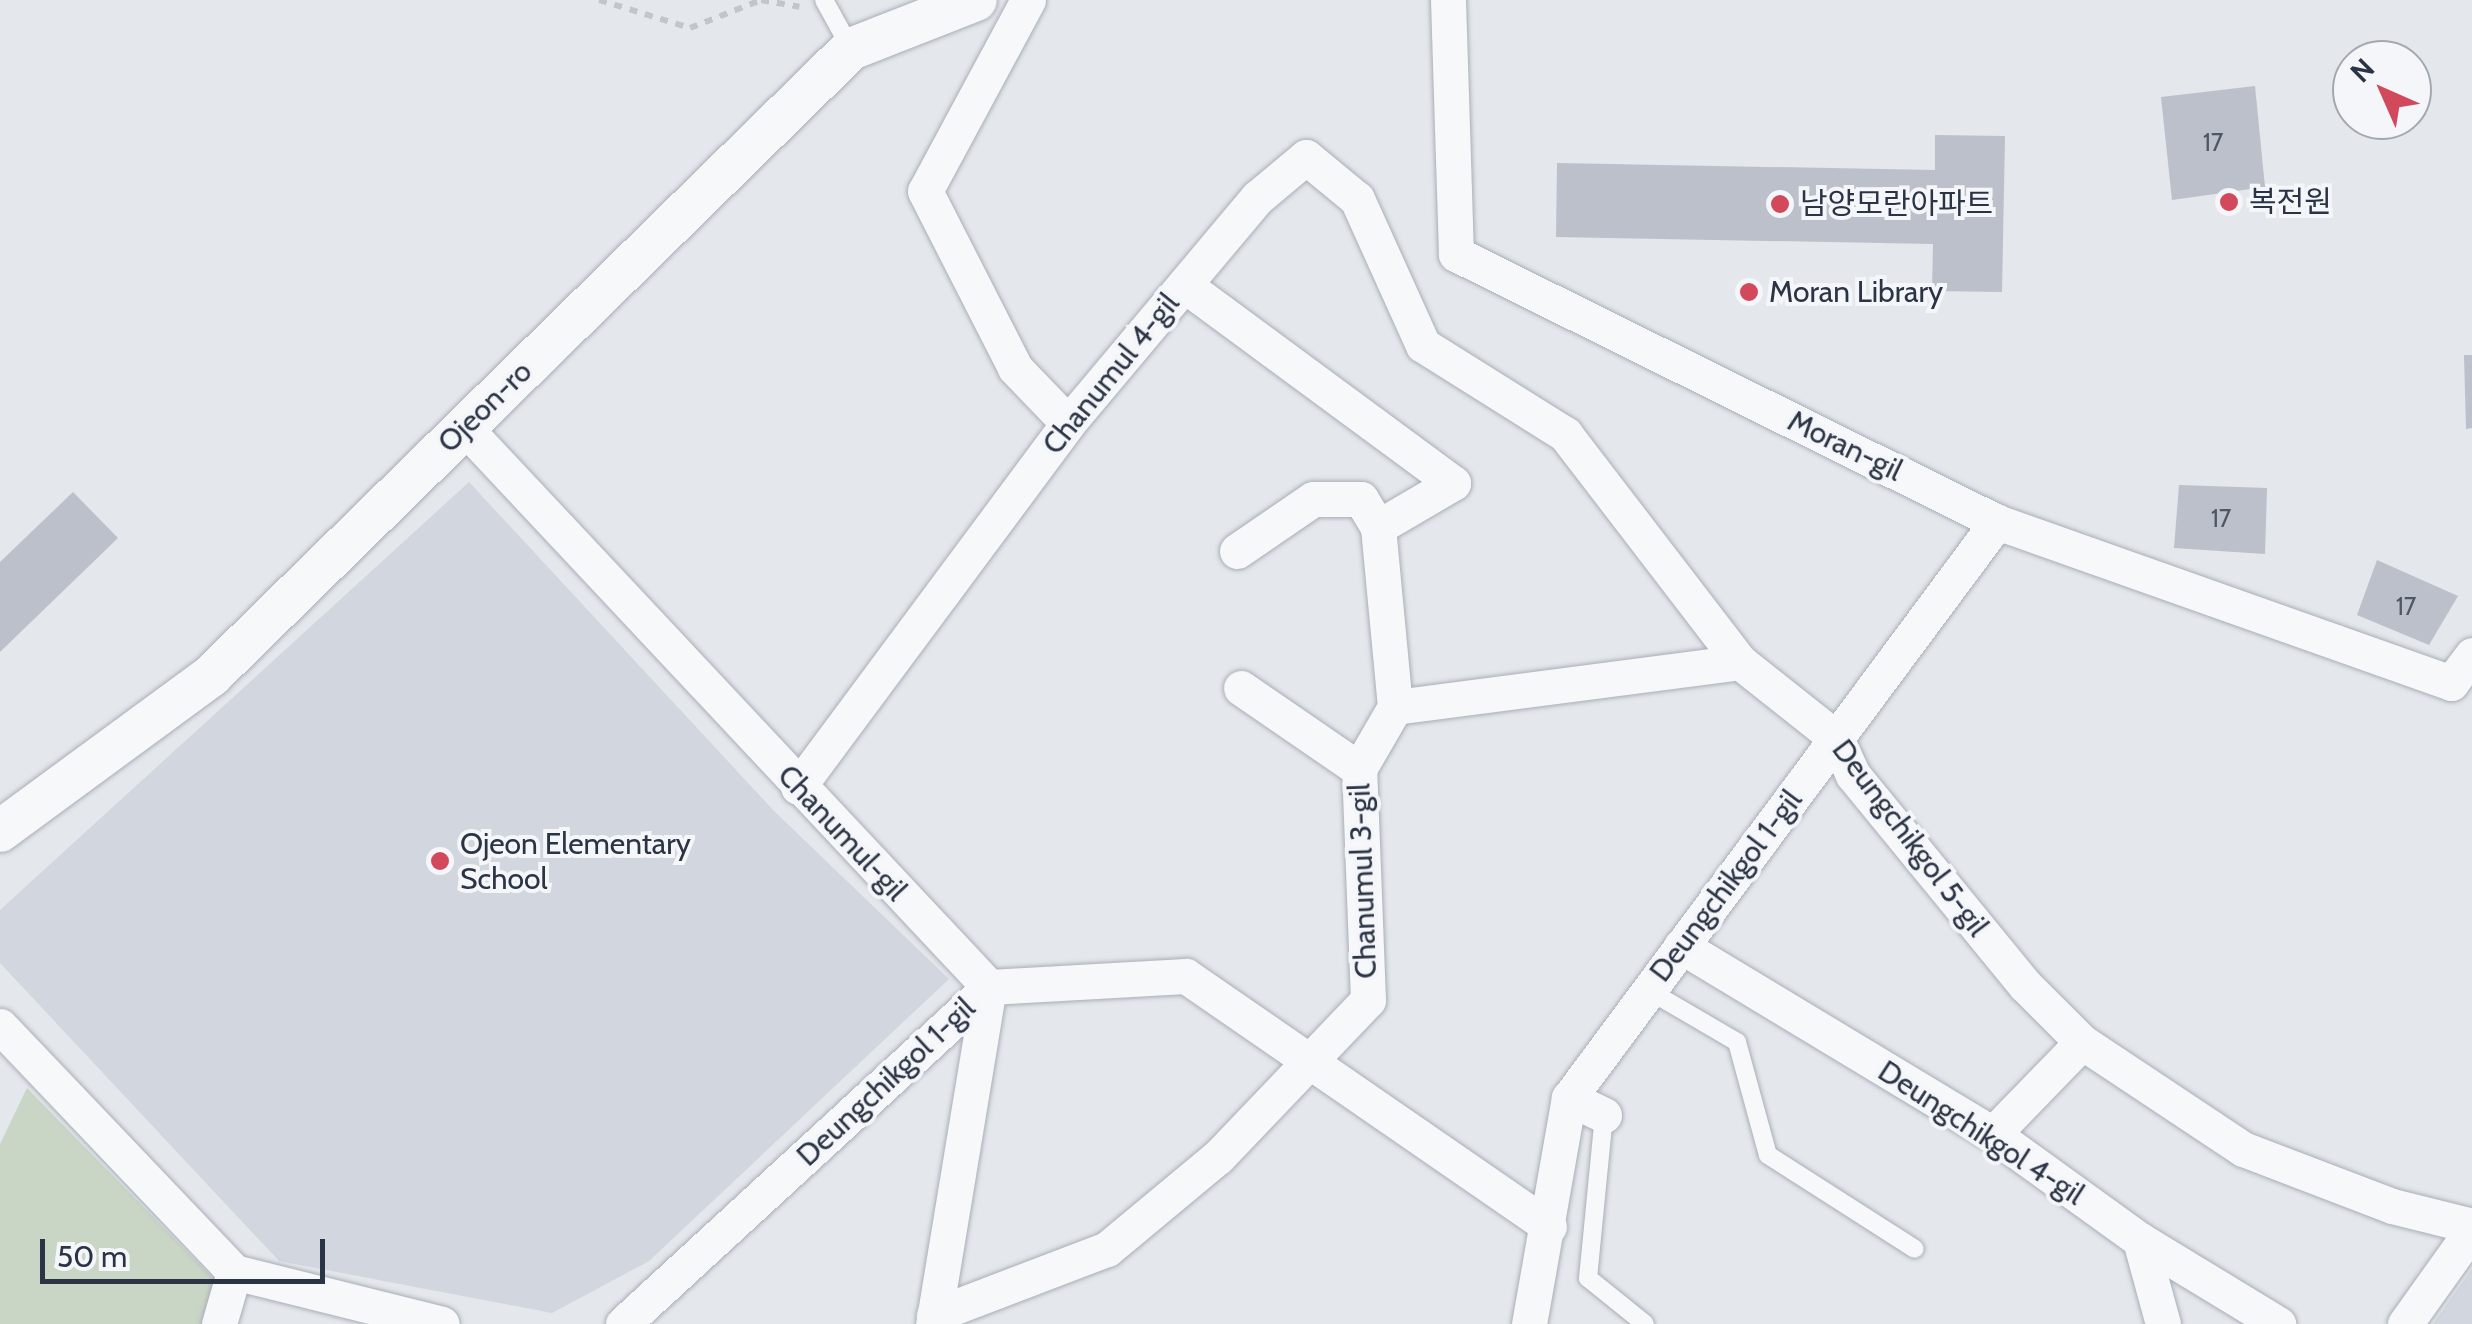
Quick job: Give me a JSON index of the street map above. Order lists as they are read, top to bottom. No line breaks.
{"streets":{"street":["Chanumul 4-gil","Ojeon-ro","Moran-gil","Chanumul-gil","Deungchikgol 5-gil","Chanumul 3-gil","Deungchikgol 1-gil","Deungchikgol 4-gil"]},"crossings":[["Chanumul 4-gil","Chanumul-gil"],["Chanumul 4-gil","Deungchikgol 5-gil"],["Ojeon-ro","Chanumul-gil"],["Moran-gil","Deungchikgol 1-gil"],["Chanumul-gil","Deungchikgol 1-gil"],["Deungchikgol 5-gil","Deungchikgol 1-gil"],["Chanumul 3-gil","Deungchikgol 1-gil"],["Deungchikgol 1-gil","Deungchikgol 4-gil"]],"places":["복전원","남양모란아파트","Moran Library","Ojeon Elementary School"],"house_numbers":["17","17","17"],"scale_bar":"50 m","north":"top left"}
